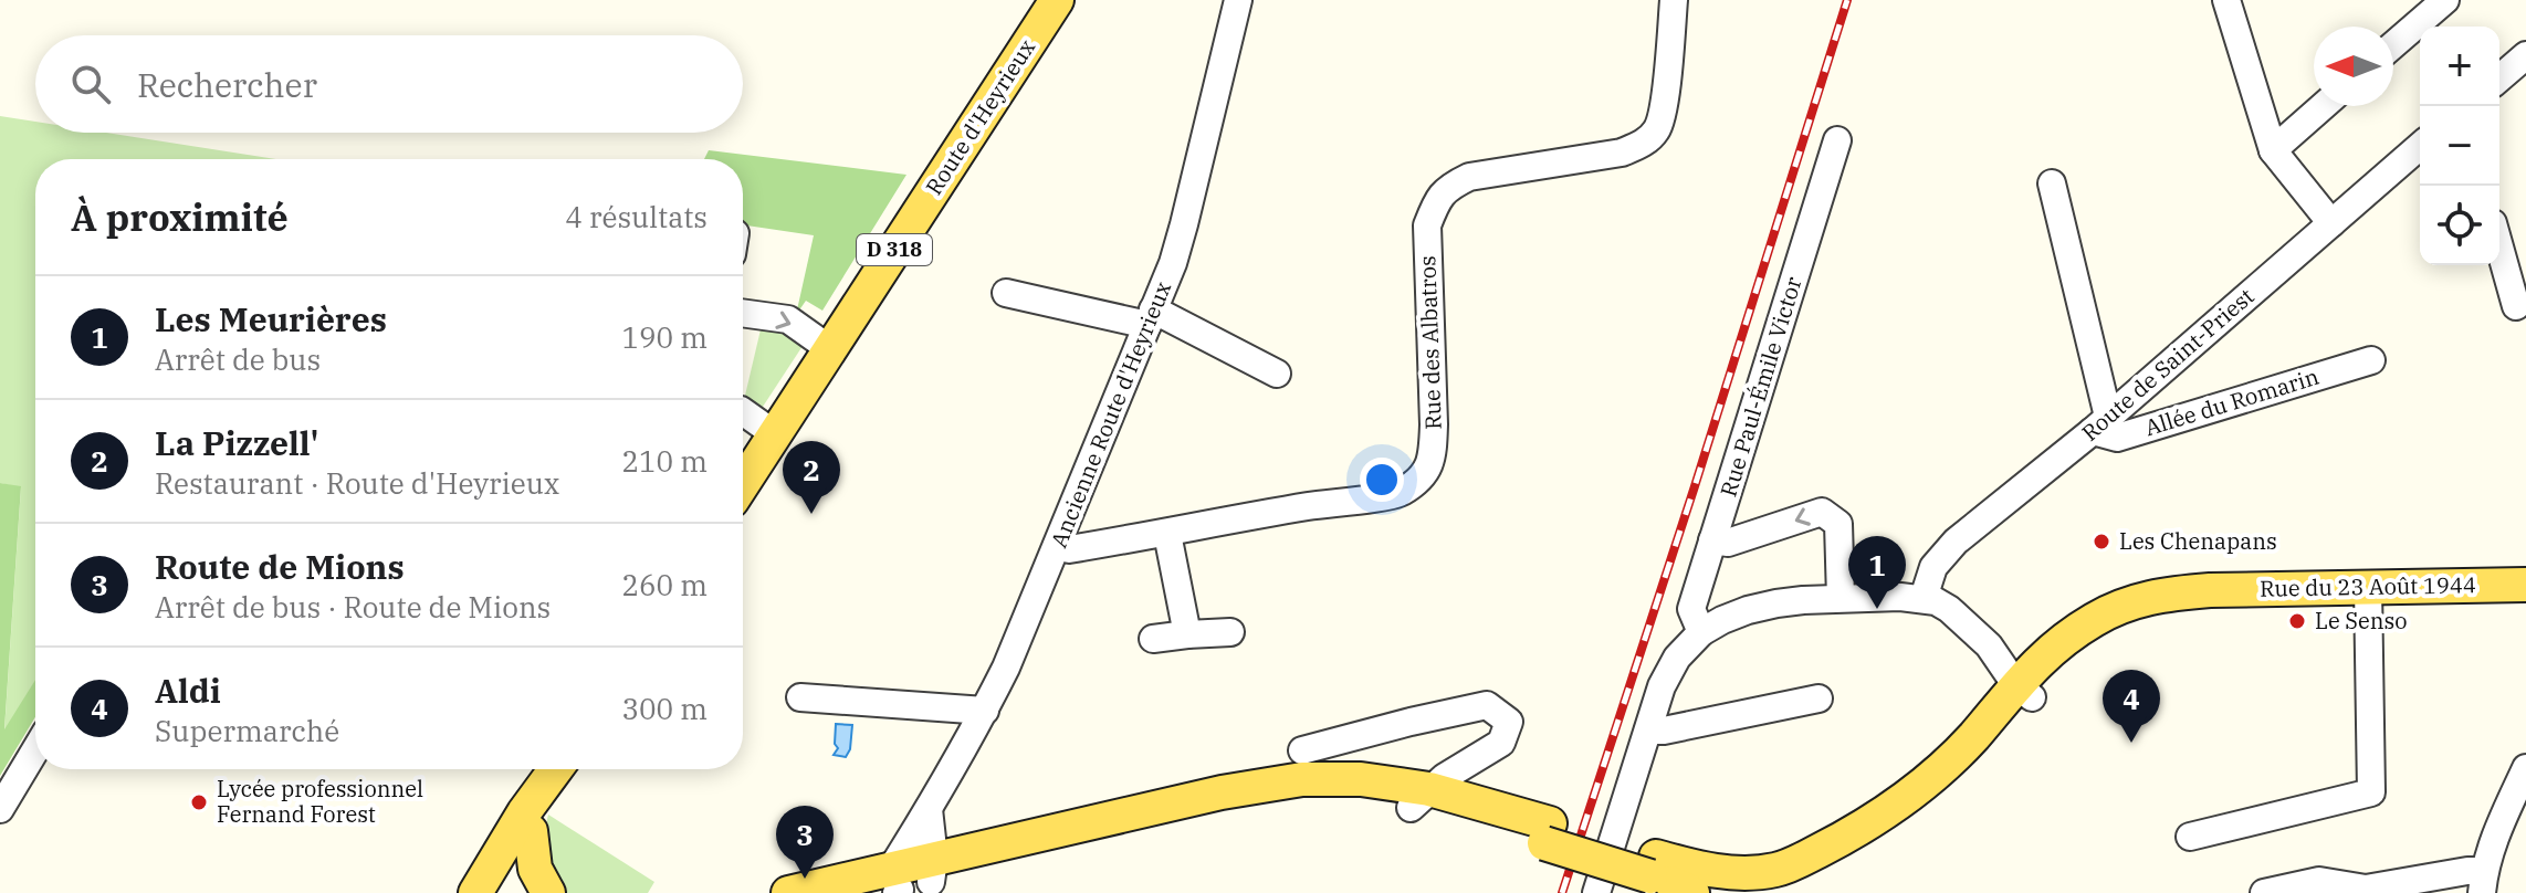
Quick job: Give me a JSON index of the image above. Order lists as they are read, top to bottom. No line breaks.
{"streets":{"main road":["Route d'Heyrieux","D 318","Rue du 23 Août 1944"],"street":["Rue des Albatros","Route de Saint-Priest","Rue Paul-Émile Victor","Allée du Romarin","Ancienne Route d'Heyrieux"]},"crossings":[["Rue des Albatros","Ancienne Route d'Heyrieux"],["Route de Saint-Priest","Allée du Romarin"],["Ancienne Route d'Heyrieux","Rue du 23 Août 1944"]],"places":["Les Chenapans","Le Senso","Lycée professionnel Fernand Forest"],"north":"left","page":{"map_buttons":["+","−"],"search":"Rechercher","heading":["À proximité","4 résultats"],"list":[{"mark":"1","name":"Les Meurières","note":"Arrêt de bus","value":"190 m"},{"mark":"2","name":"La Pizzell'","note":"Restaurant · Route d'Heyrieux","value":"210 m"},{"mark":"3","name":"Route de Mions","note":"Arrêt de bus · Route de Mions","value":"260 m"},{"mark":"4","name":"Aldi","note":"Supermarché","value":"300 m"}],"pins":["2","1","4","3"]}}
